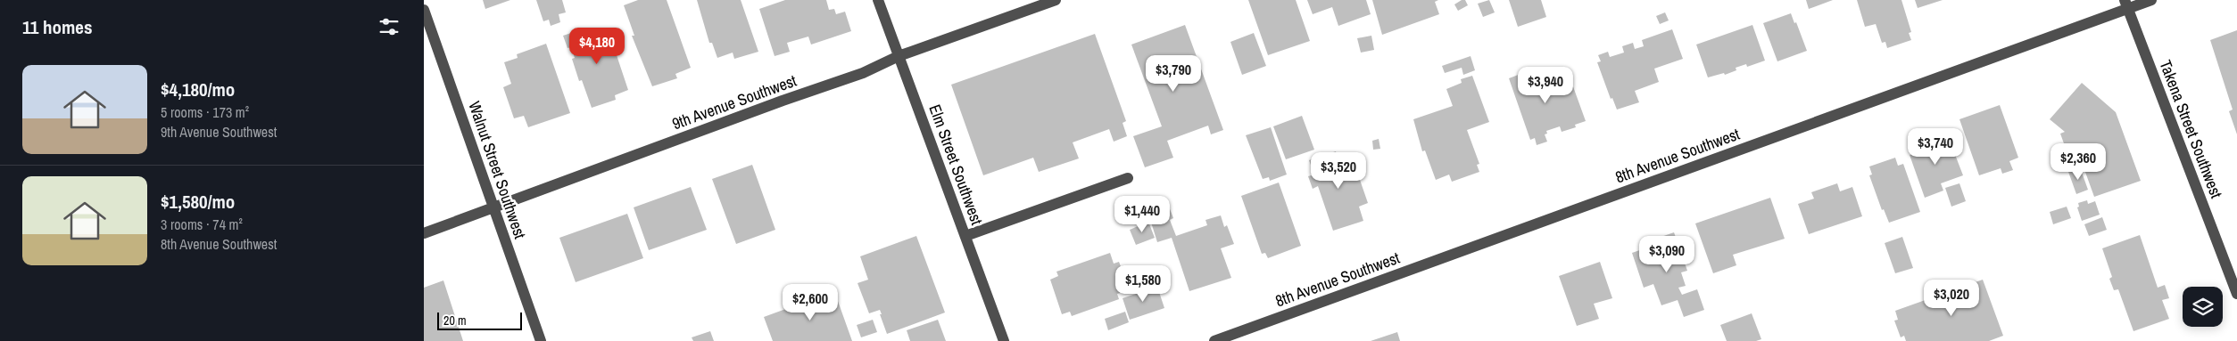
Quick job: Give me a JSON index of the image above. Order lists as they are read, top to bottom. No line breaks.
{"streets":{"street":["9th Avenue Southwest","Takena Street Southwest","8th Avenue Southwest","Elm Street Southwest","Walnut Street Southwest"]},"crossings":[["9th Avenue Southwest","Elm Street Southwest"],["9th Avenue Southwest","Walnut Street Southwest"],["Takena Street Southwest","8th Avenue Southwest"]],"scale_bar":"20 m","page":{"heading":"11 homes","price":["$4,180","$3,790","$3,940","$3,740","$2,360","$3,520","$1,440","$3,090","$1,580","$3,020","$2,600"],"list":[{"name":"$4,180/mo","note":"5 rooms · 173 m² · 9th Avenue Southwest"},{"name":"$1,580/mo","note":"3 rooms · 74 m² · 8th Avenue Southwest"}],"scale":"20 m"}}
